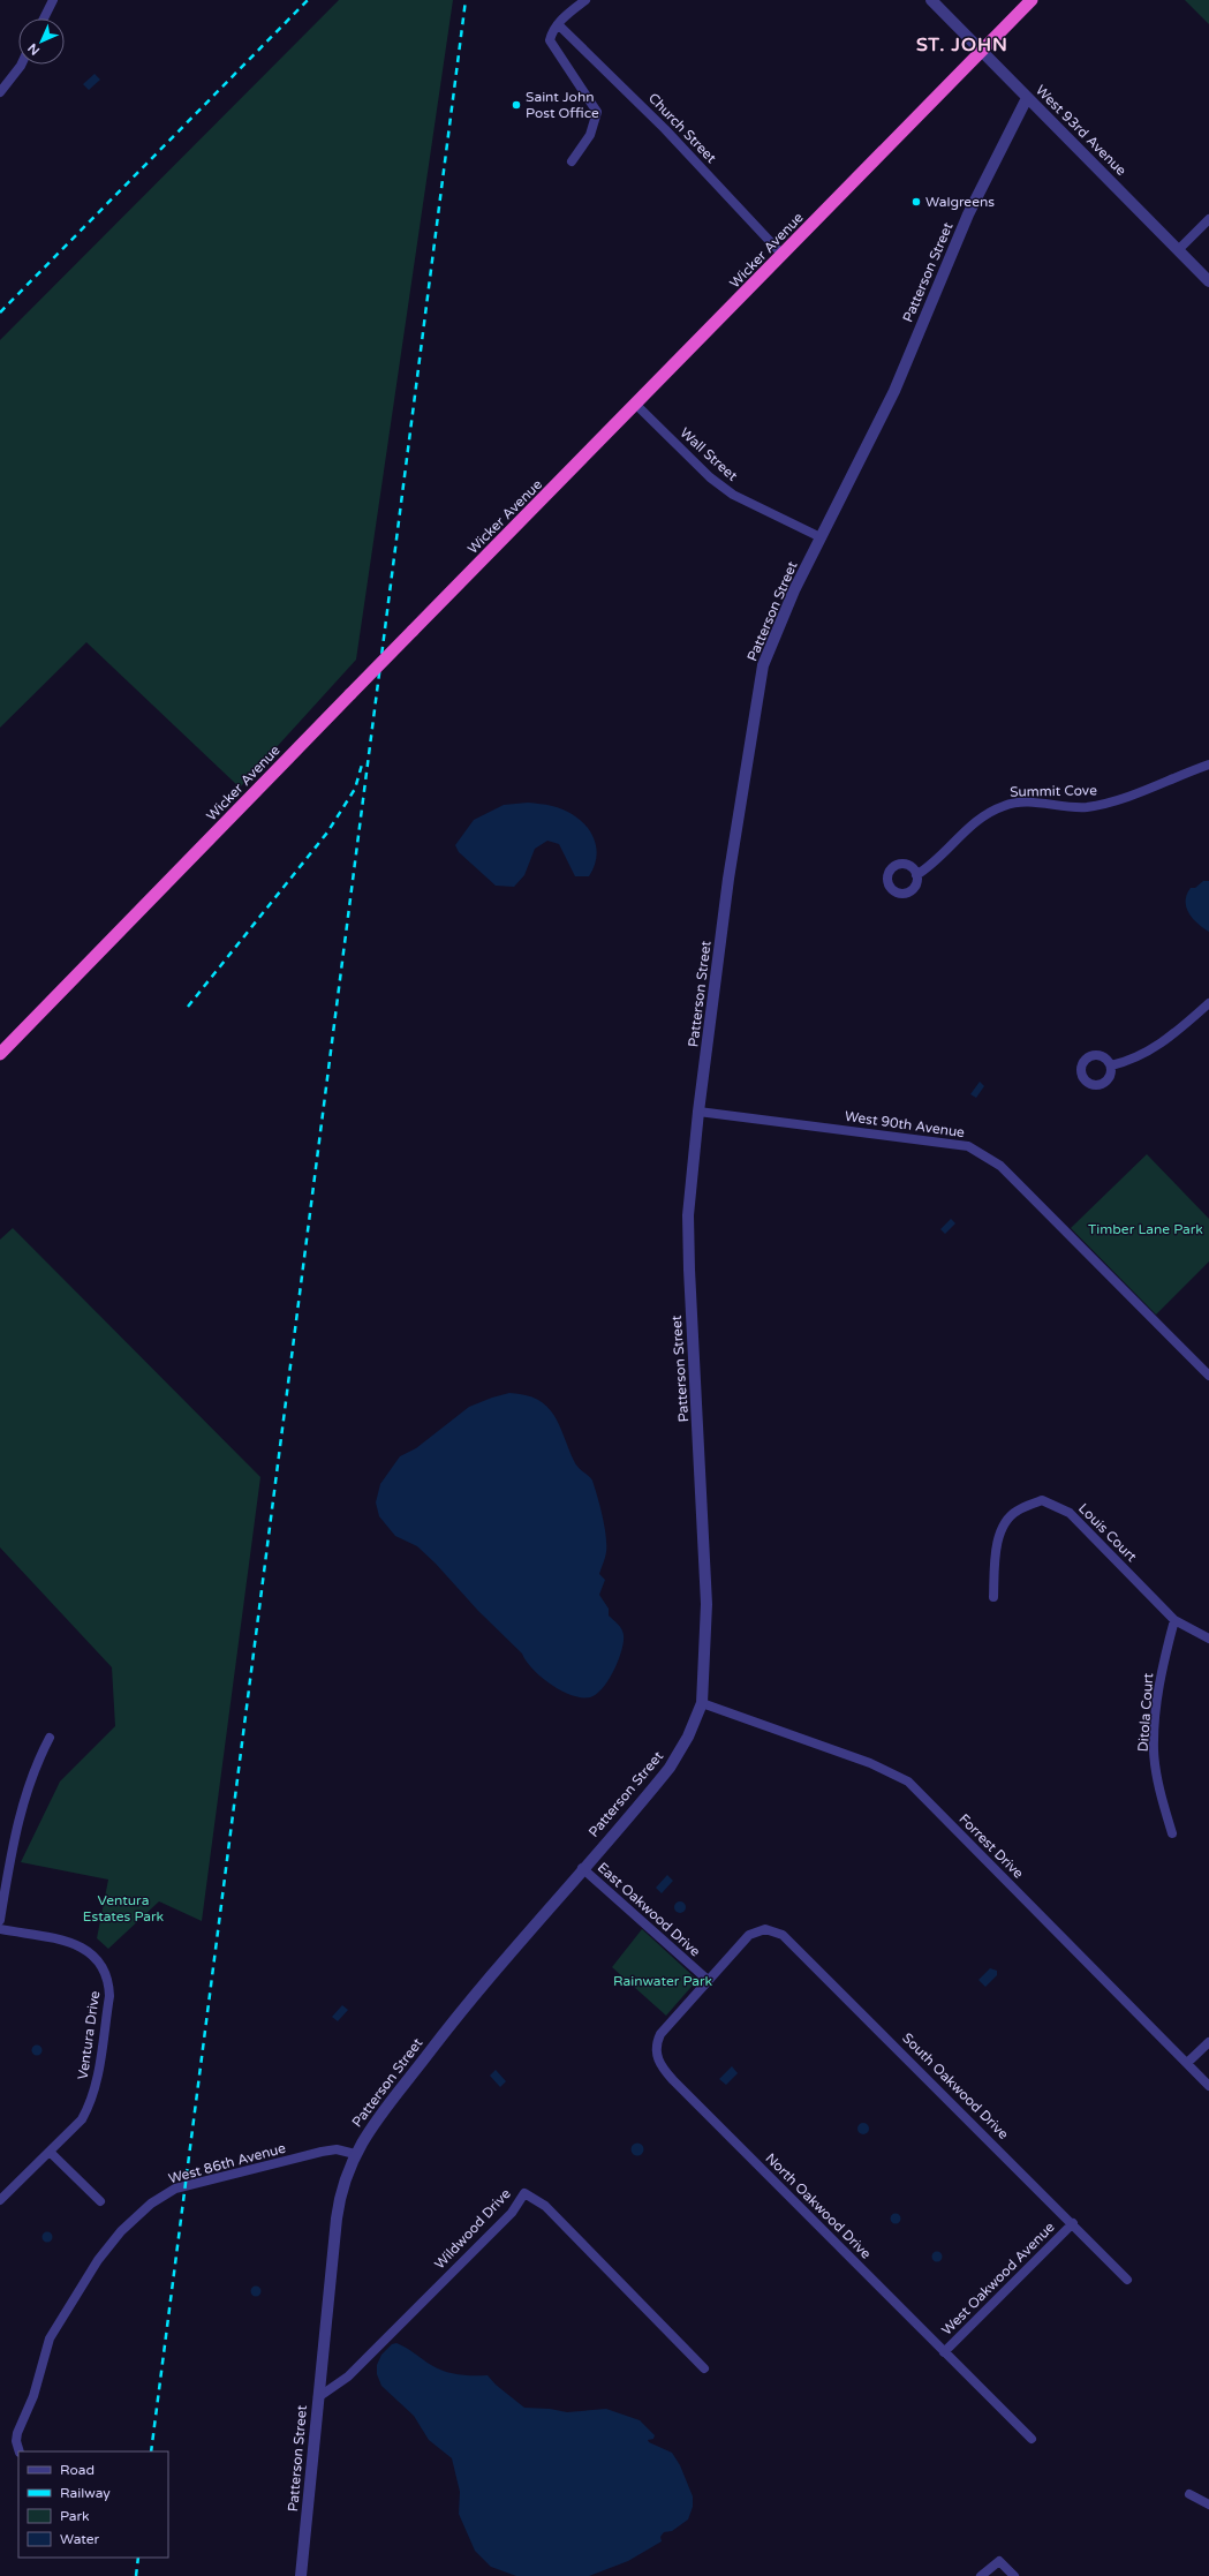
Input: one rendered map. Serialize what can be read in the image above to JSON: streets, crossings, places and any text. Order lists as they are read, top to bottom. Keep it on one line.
{"streets":{"highway":["Wicker Avenue"],"street":["Church Street","West 93rd Avenue","Patterson Street","Wall Street","Summit Cove","West 90th Avenue","Louis Court","Ditola Court","Forrest Drive","East Oakwood Drive","Ventura Drive","South Oakwood Drive","West 86th Avenue","North Oakwood Drive","Wildwood Drive","West Oakwood Avenue"]},"crossings":[["Church Street","Wicker Avenue"],["West 93rd Avenue","Wicker Avenue"],["West 93rd Avenue","Patterson Street"],["Wicker Avenue","Wall Street"],["Patterson Street","Wall Street"],["Patterson Street","West 90th Avenue"],["Patterson Street","Forrest Drive"],["Patterson Street","East Oakwood Drive"],["Patterson Street","West 86th Avenue"],["Patterson Street","Wildwood Drive"],["Louis Court","Ditola Court"],["East Oakwood Drive","South Oakwood Drive"],["East Oakwood Drive","North Oakwood Drive"],["South Oakwood Drive","North Oakwood Drive"],["South Oakwood Drive","West Oakwood Avenue"],["North Oakwood Drive","West Oakwood Avenue"]],"districts":["ST. JOHN"],"parks":["Timber Lane Park","Ventura Estates Park","Rainwater Park"],"places":["Saint John Post Office","Walgreens"],"legend":["Road","Railway","Park","Water"],"north":"bottom left"}
